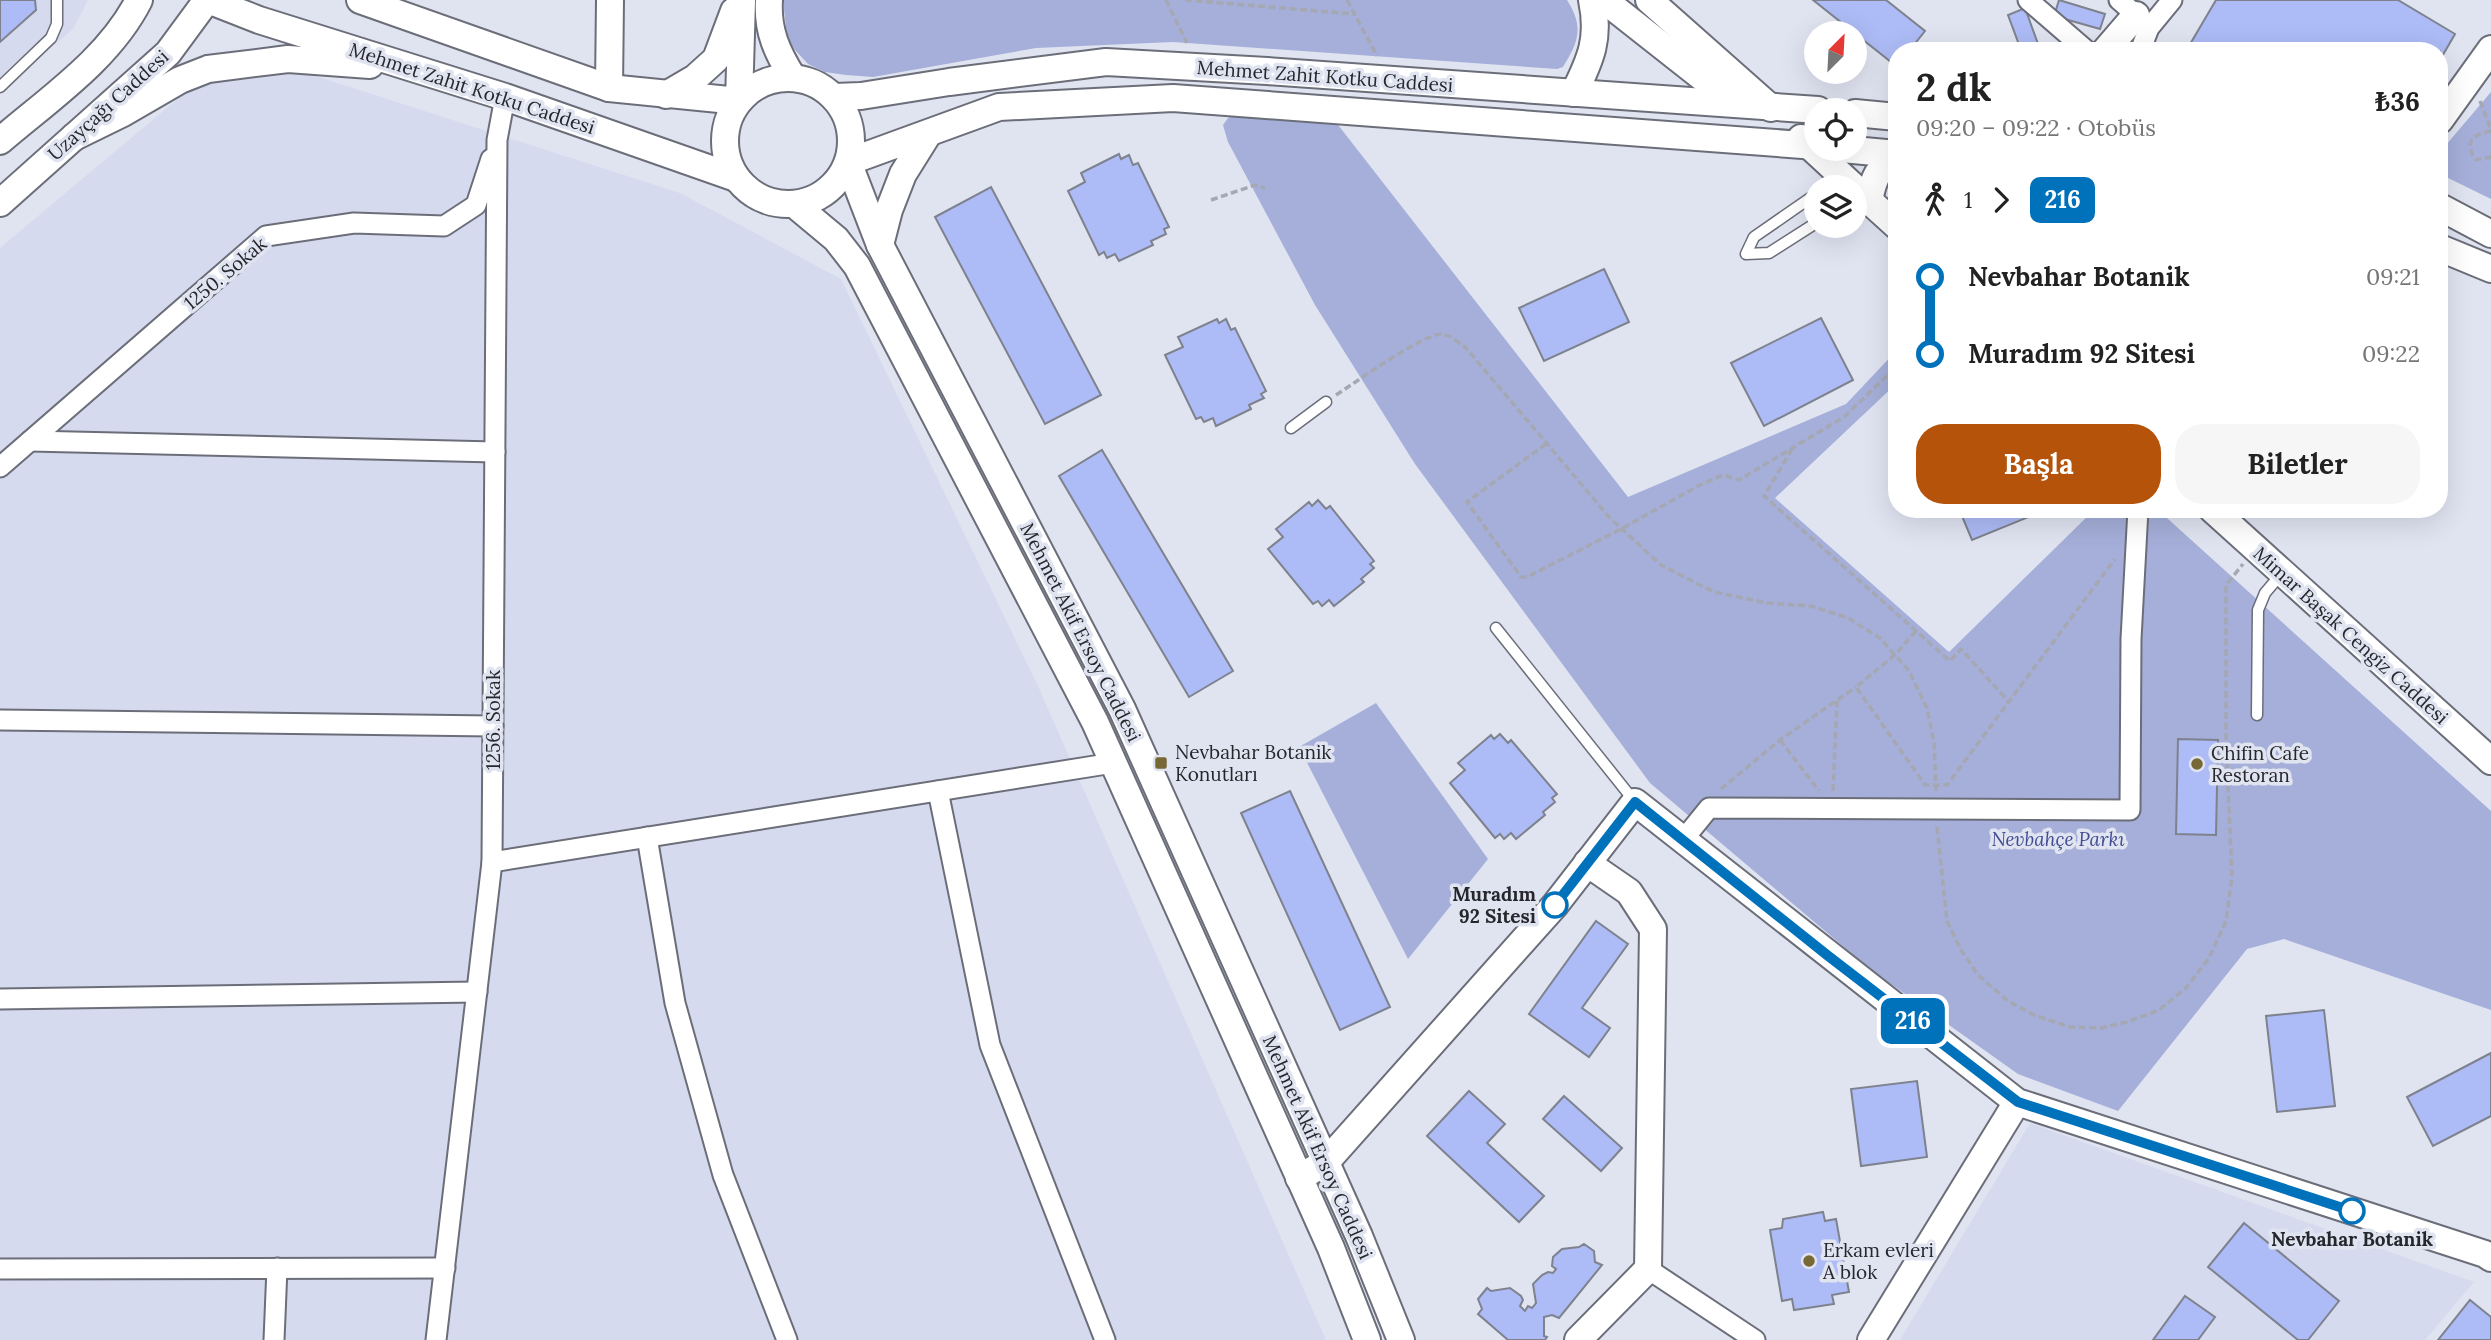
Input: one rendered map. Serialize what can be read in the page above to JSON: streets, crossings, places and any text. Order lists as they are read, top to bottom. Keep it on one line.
{"streets":{"main road":["Mehmet Zahit Kotku Caddesi","Uzayçağı Caddesi","Mehmet Akif Ersoy Caddesi","Mimar Başak Cengiz Caddesi"],"street":["1250. Sokak","1256. Sokak"]},"crossings":[["Mehmet Zahit Kotku Caddesi","Uzayçağı Caddesi"],["Mehmet Zahit Kotku Caddesi","Mehmet Akif Ersoy Caddesi"],["Mehmet Zahit Kotku Caddesi","1256. Sokak"],["1250. Sokak","1256. Sokak"]],"parks":["Nevbahçe Parkı"],"places":{"transit":["Nevbahar Botanik Konutları"],"other":["Chifin Cafe Restoran","Muradım 92 Sitesi","Nevbahar Botanik","Erkam evleri A blok"]},"lines":["bus line 216"],"north":"top right","page":{"on_map":"216","heading":["2 dk","09:20 – 09:22 · Otobüs","₺36"],"legs":["1","216"],"list":[{"name":"Nevbahar Botanik","value":"09:21"},{"name":"Muradım 92 Sitesi","value":"09:22"}],"buttons":["Başla","Biletler"]}}
